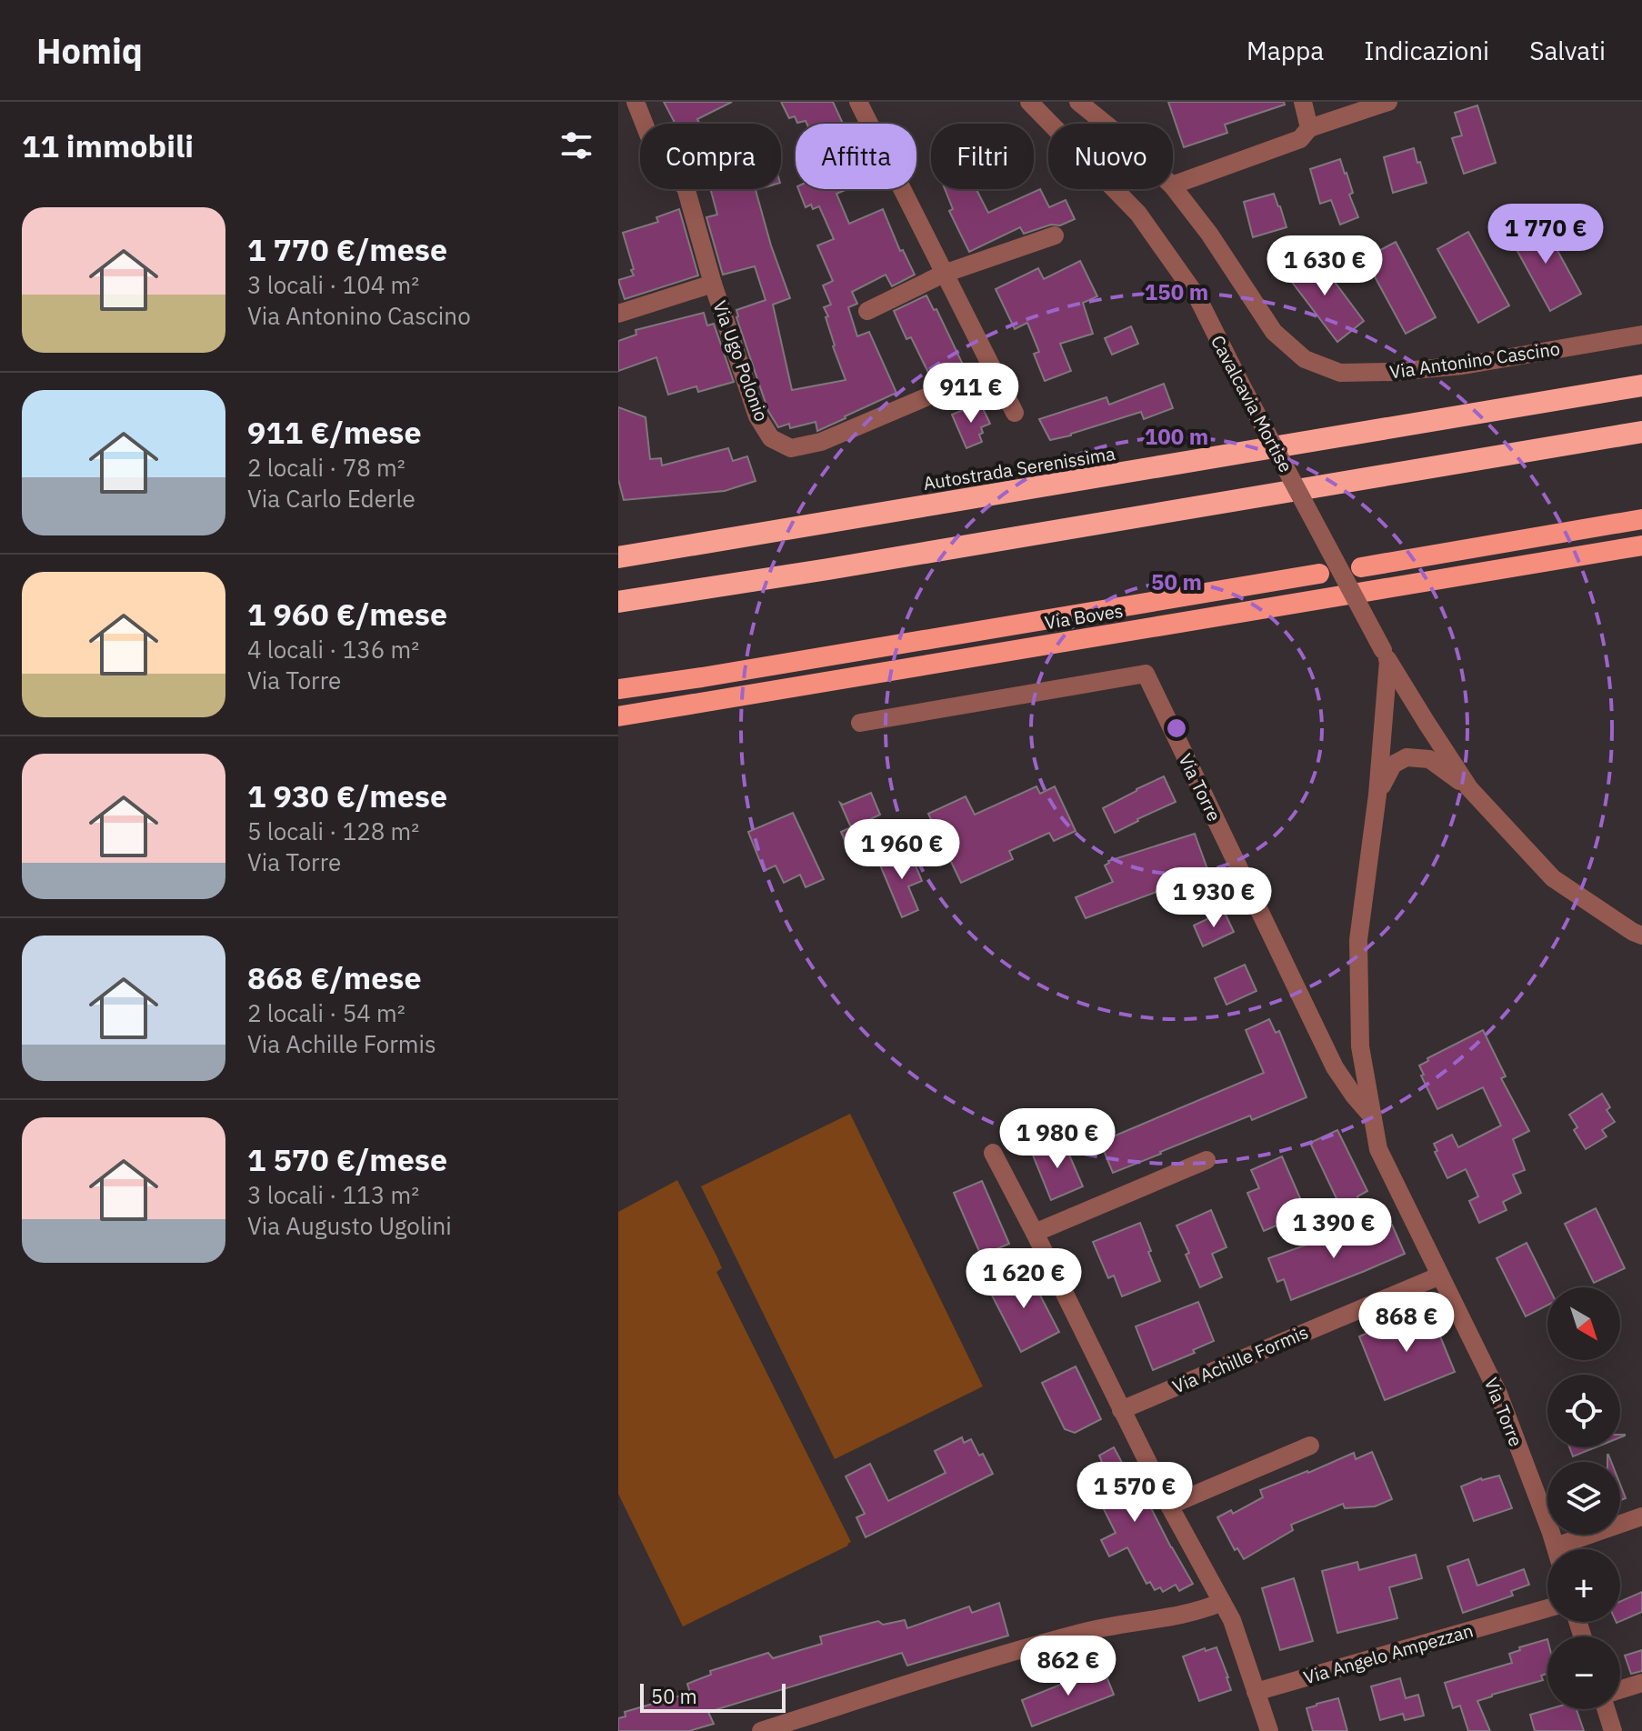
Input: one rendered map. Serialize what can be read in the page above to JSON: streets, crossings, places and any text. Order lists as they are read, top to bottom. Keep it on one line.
{"streets":{"highway":["Autostrada Serenissima","Via Boves"],"street":["Via Antonino Cascino","Via Ugo Polonio","Cavalcavia Mortise","Via Torre","Via Achille Formis","Via Angelo Ampezzan"]},"crossings":[["Cavalcavia Mortise","Via Torre"],["Via Torre","Via Achille Formis"]],"scale_bar":"50 m","north":"bottom right","page":{"header":"Homiq","nav":["Mappa","Indicazioni","Salvati"],"heading":"11 immobili","chip":["Compra","Affitta","Filtri","Nuovo"],"list":[{"name":"1 770 €/mese","note":"3 locali · 104 m² · Via Antonino Cascino"},{"name":"911 €/mese","note":"2 locali · 78 m² · Via Carlo Ederle"},{"name":"1 960 €/mese","note":"4 locali · 136 m² · Via Torre"},{"name":"1 930 €/mese","note":"5 locali · 128 m² · Via Torre"},{"name":"868 €/mese","note":"2 locali · 54 m² · Via Achille Formis"},{"name":"1 570 €/mese","note":"3 locali · 113 m² · Via Augusto Ugolini"}],"price":["1 770 €","1 630 €","911 €","1 960 €","1 930 €","1 980 €","1 390 €","1 620 €","868 €","1 570 €","862 €"],"map_buttons":["+","−"],"scale":"50 m"},"rings":["150 m","100 m","50 m"]}
